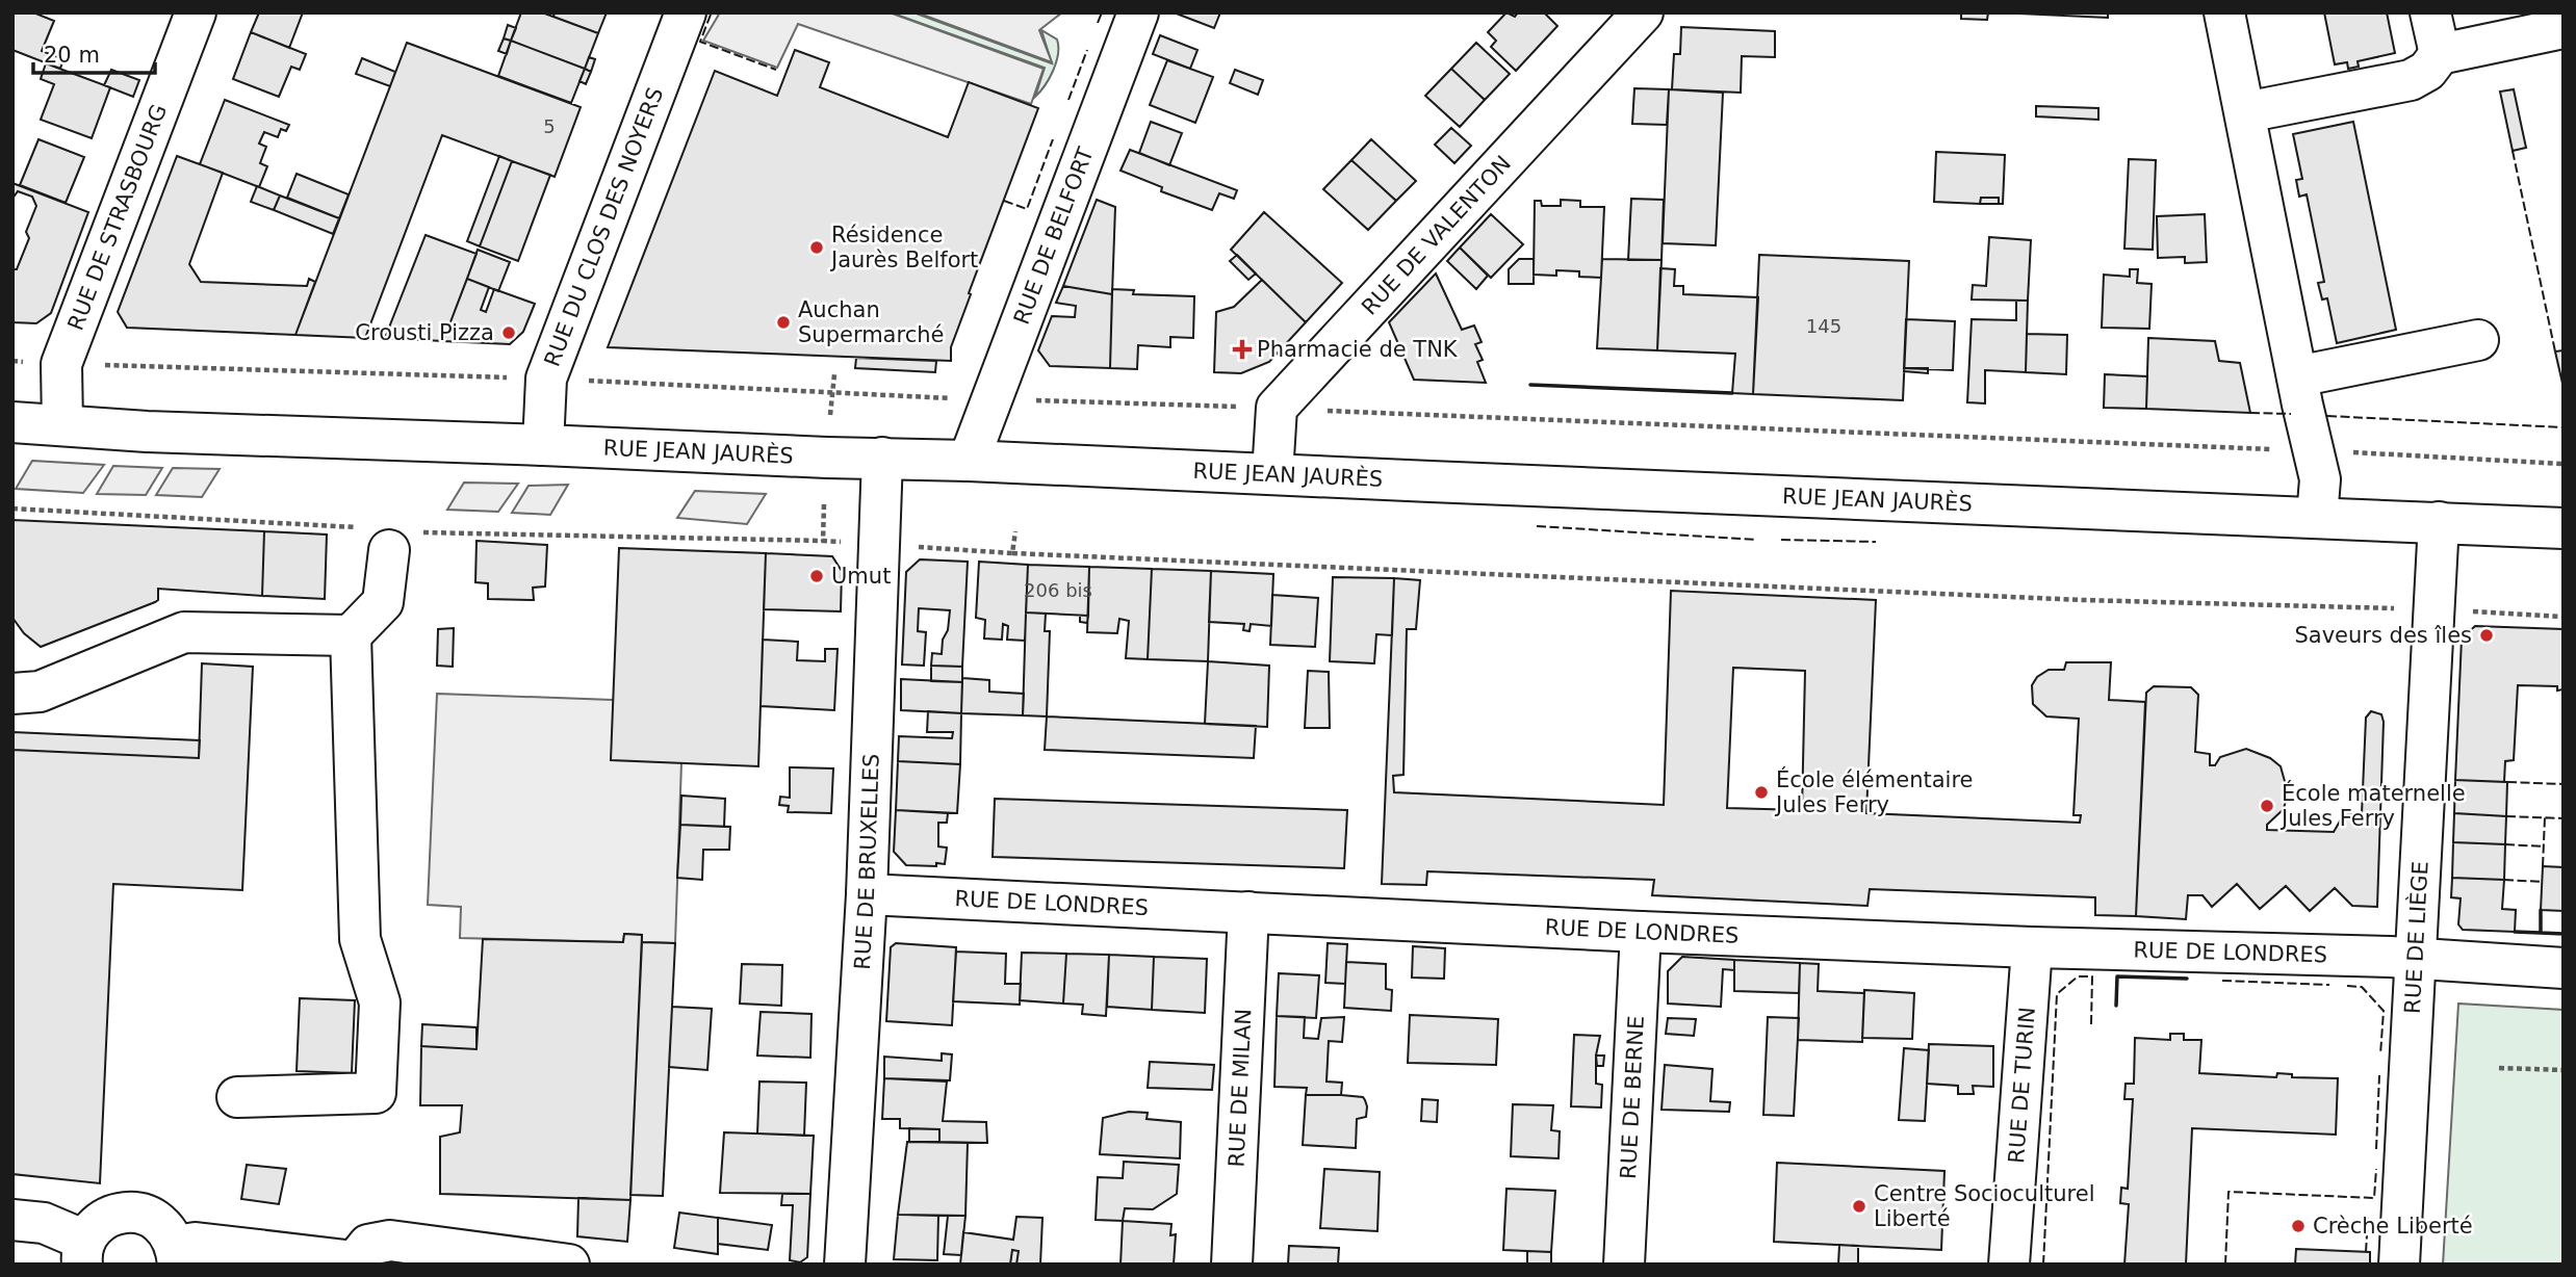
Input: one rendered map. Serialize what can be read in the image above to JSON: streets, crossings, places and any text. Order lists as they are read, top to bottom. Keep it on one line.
{"streets":{"street":["RUE DE STRASBOURG","RUE DU CLOS DES NOYERS","RUE DE VALENTON","RUE DE BELFORT","RUE JEAN JAURÈS","RUE DE BRUXELLES","RUE DE LONDRES","RUE DE LIÈGE","RUE DE TURIN","RUE DE MILAN","RUE DE BERNE"]},"crossings":[["RUE DE STRASBOURG","RUE JEAN JAURÈS"],["RUE DU CLOS DES NOYERS","RUE JEAN JAURÈS"],["RUE DE VALENTON","RUE JEAN JAURÈS"],["RUE DE BELFORT","RUE JEAN JAURÈS"],["RUE JEAN JAURÈS","RUE DE BRUXELLES"],["RUE JEAN JAURÈS","RUE DE LIÈGE"],["RUE DE BRUXELLES","RUE DE LONDRES"],["RUE DE LONDRES","RUE DE LIÈGE"],["RUE DE LONDRES","RUE DE TURIN"],["RUE DE LONDRES","RUE DE MILAN"],["RUE DE LONDRES","RUE DE BERNE"]],"places":{"other":["Résidence Jaurès Belfort","Auchan Supermarché","Crousti Pizza","Umut","Saveurs des îles","École élémentaire Jules Ferry","École maternelle Jules Ferry","Centre Socioculturel Liberté","Crèche Liberté"],"health":["Pharmacie de TNK"]},"house_numbers":["5","145","206 bis"],"scale_bar":"20 m"}
